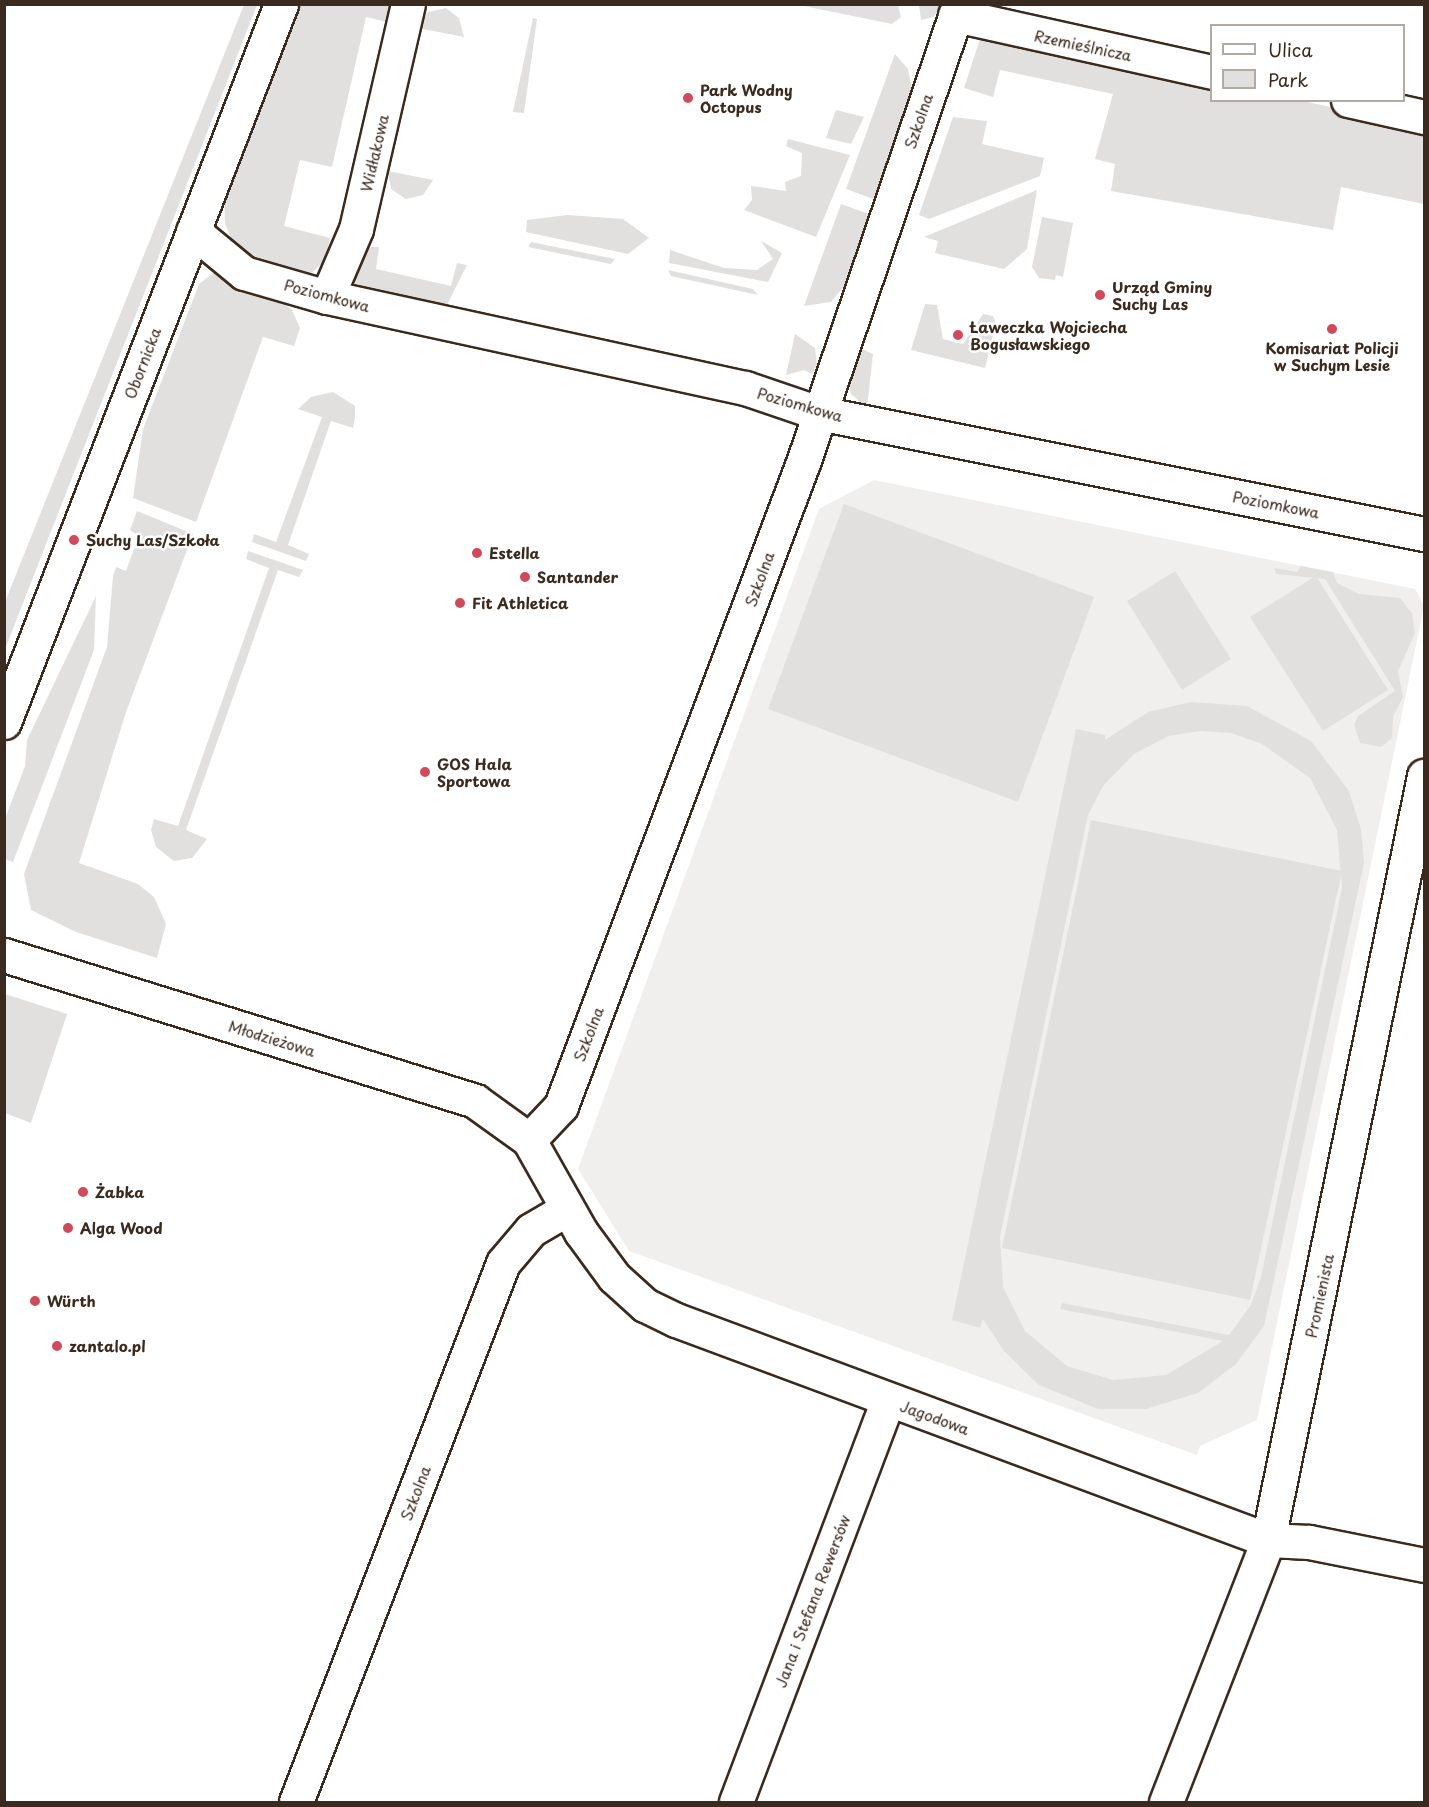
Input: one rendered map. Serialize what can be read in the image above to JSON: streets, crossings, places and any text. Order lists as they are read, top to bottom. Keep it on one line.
{"streets":{"street":["Rzemieślnicza","Szkolna","Widłakowa","Poziomkowa","Obornicka","Młodzieżowa","Promienista","Jagodowa","Jana i Stefana Rewersów"]},"crossings":[["Rzemieślnicza","Szkolna"],["Szkolna","Poziomkowa"],["Szkolna","Młodzieżowa"],["Szkolna","Jagodowa"],["Widłakowa","Poziomkowa"],["Poziomkowa","Obornicka"],["Młodzieżowa","Jagodowa"],["Promienista","Jagodowa"],["Jagodowa","Jana i Stefana Rewersów"]],"places":["Park Wodny Octopus","Urząd Gminy Suchy Las","Komisariat Policji w Suchym Lesie","Ławeczka Wojciecha Bogusławskiego","Suchy Las/Szkoła","Estella","Santander","Fit Athletica","GOS Hala Sportowa","Żabka","Alga Wood","Würth","zantalo.pl"],"legend":["Ulica","Park"]}
